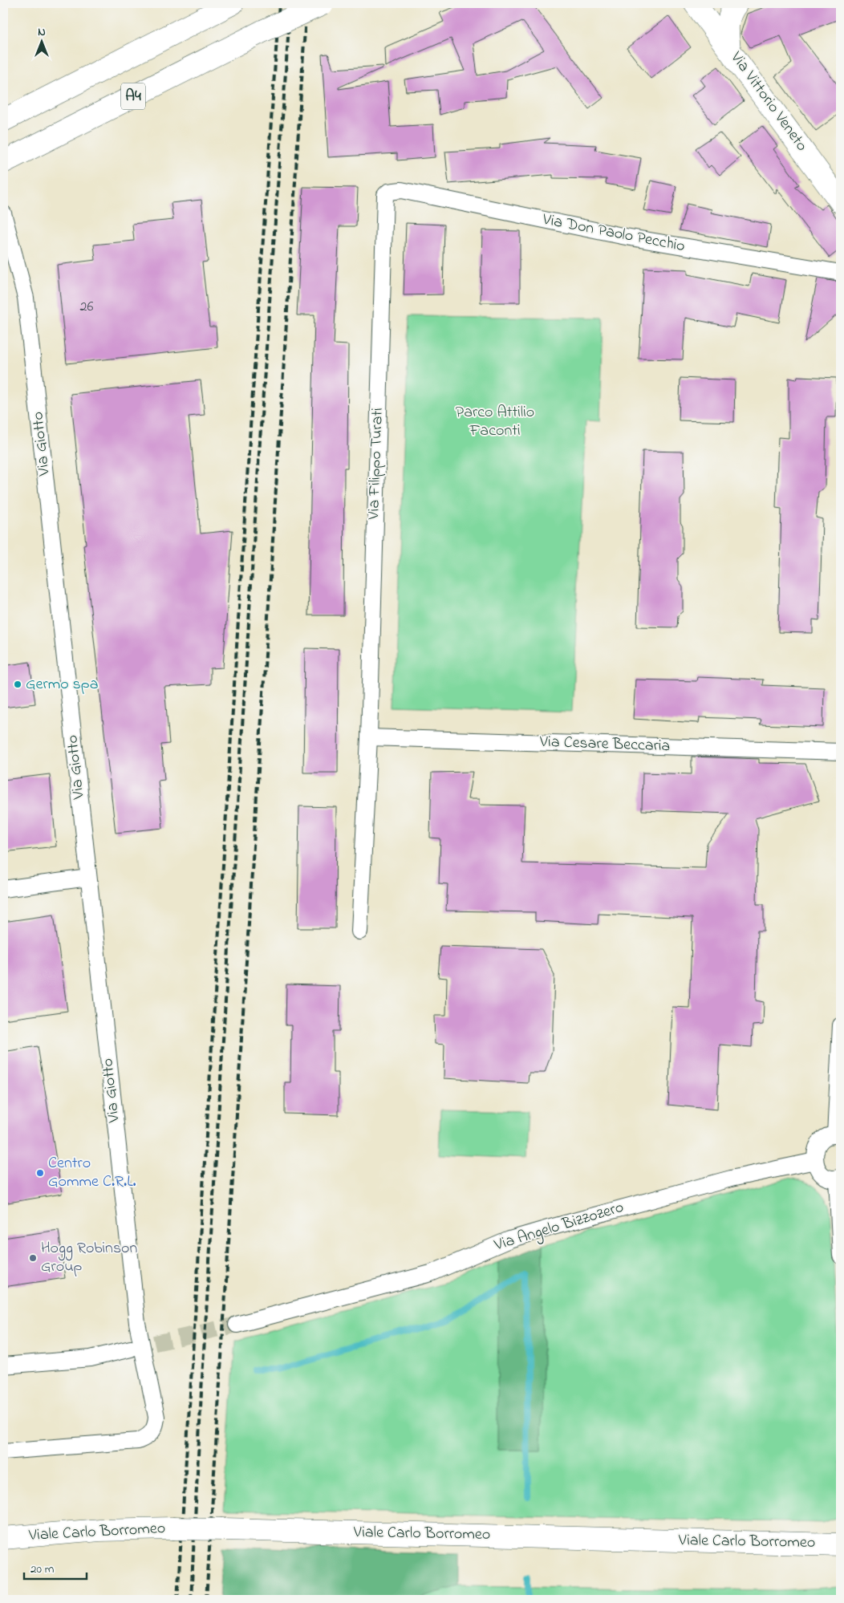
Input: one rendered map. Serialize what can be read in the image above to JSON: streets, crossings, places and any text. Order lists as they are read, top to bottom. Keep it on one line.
{"streets":{"main road":["A4","Via Vittorio Veneto","Viale Carlo Borromeo"],"street":["Via Don Paolo Pecchio","Via Giotto","Via Filippo Turati","Via Cesare Beccaria","Via Angelo Bizzozero"]},"crossings":[["Via Don Paolo Pecchio","Via Filippo Turati"],["Via Filippo Turati","Via Cesare Beccaria"]],"parks":["Parco Attilio Faconti"],"places":["Germo spa","Centro Gomme C.R.L.","Hogg Robinson Group"],"house_numbers":["26"],"scale_bar":"20 m","north":"top"}
